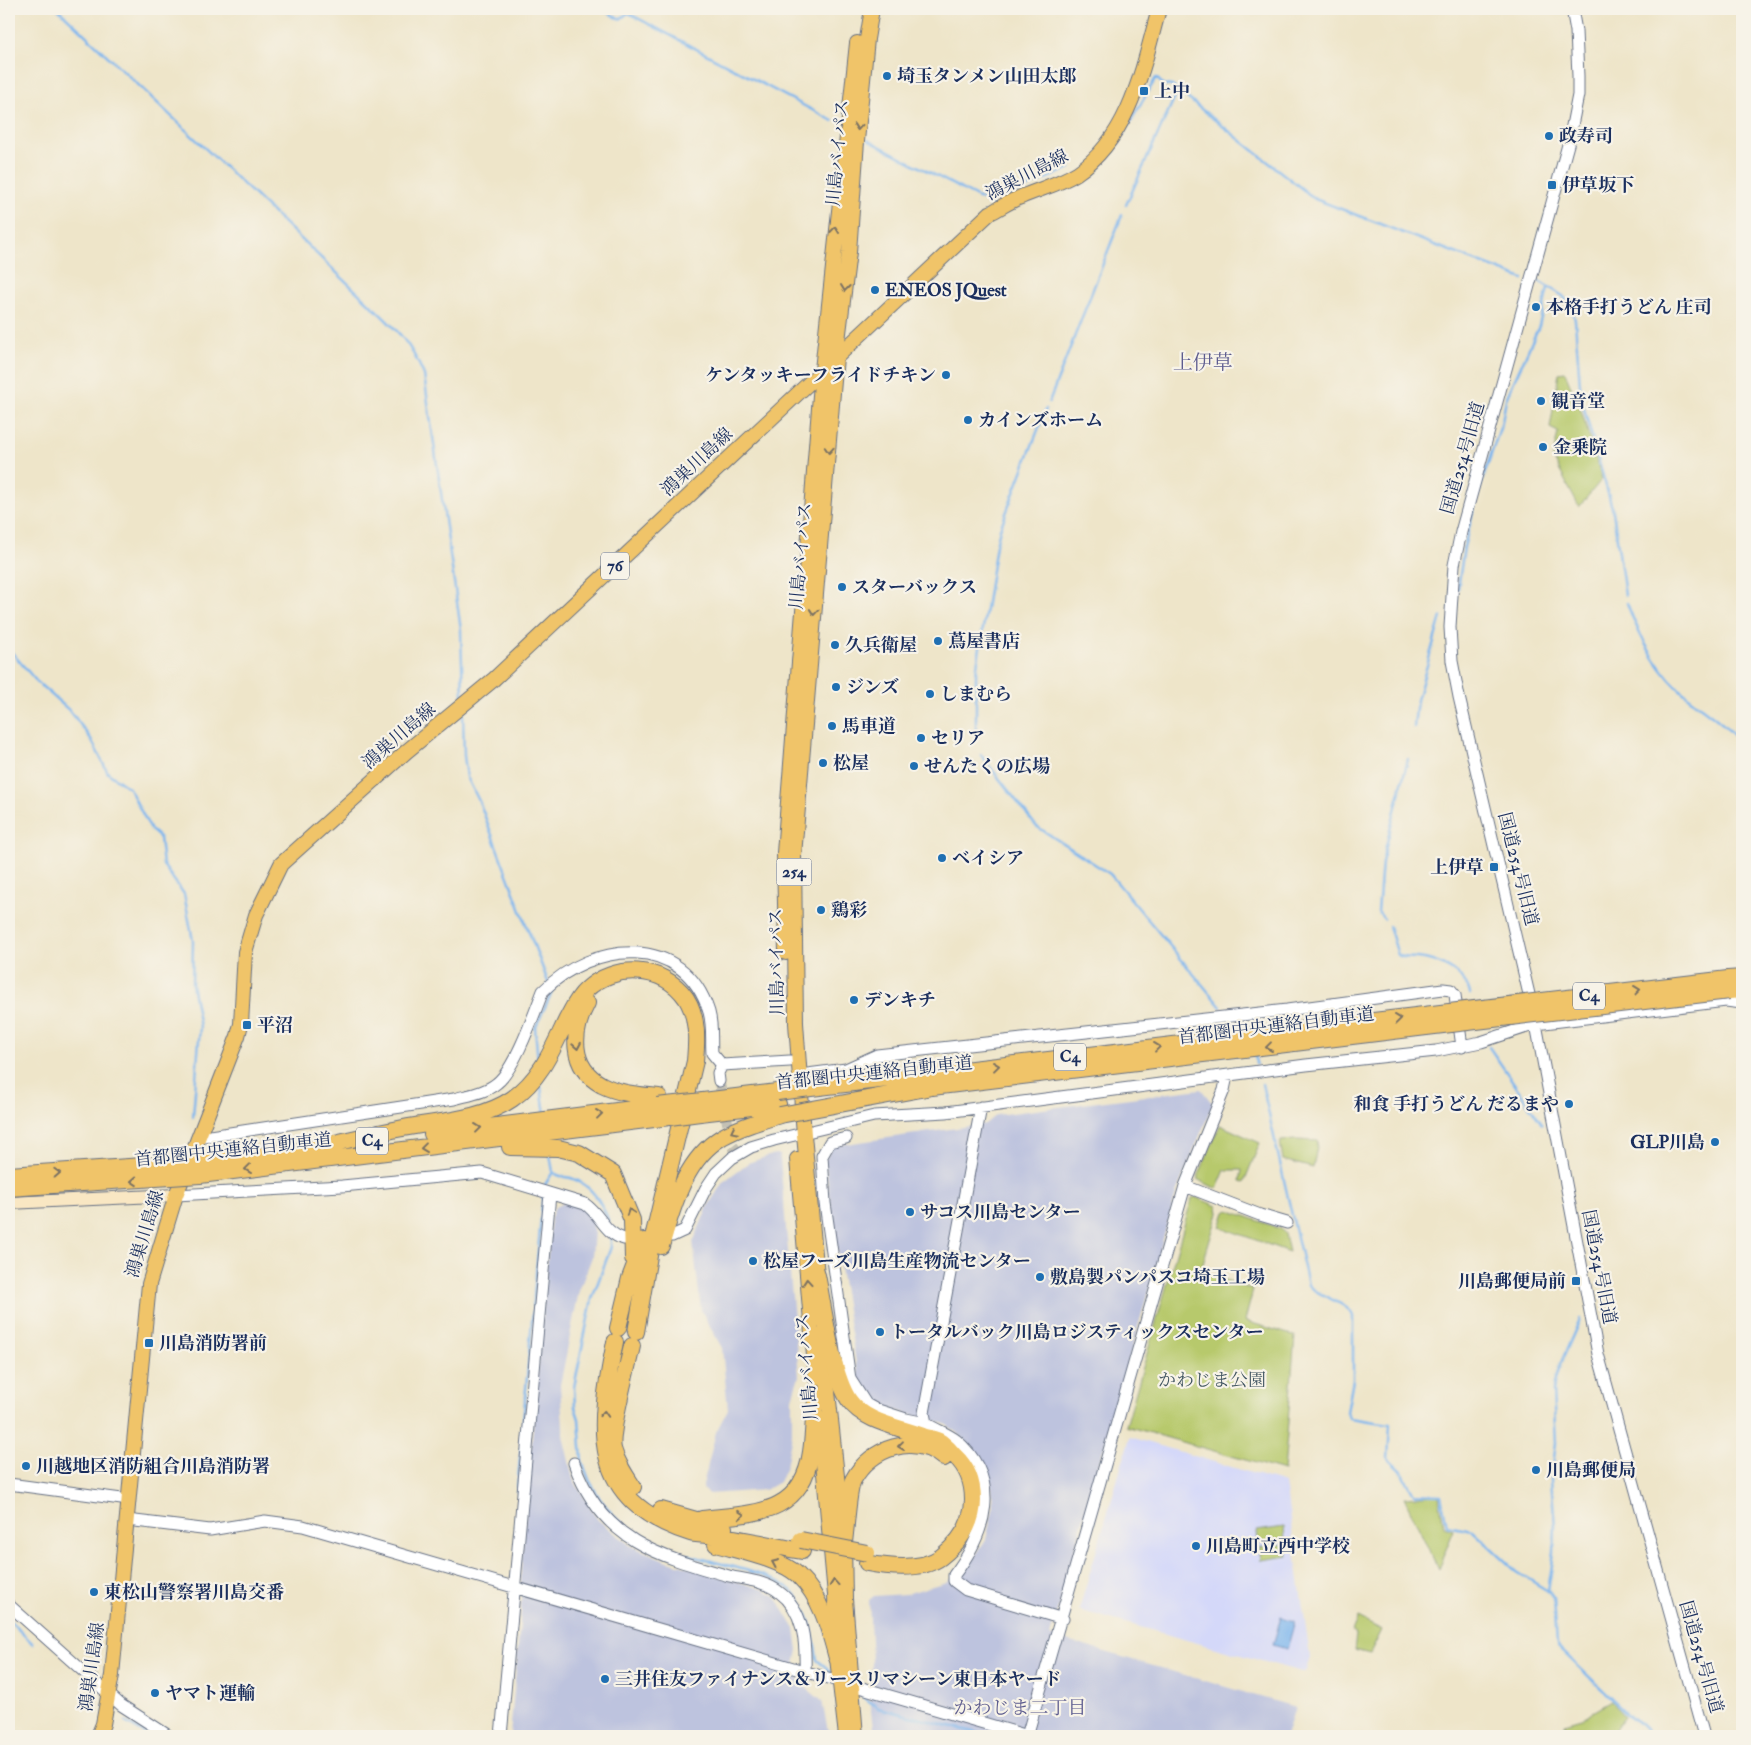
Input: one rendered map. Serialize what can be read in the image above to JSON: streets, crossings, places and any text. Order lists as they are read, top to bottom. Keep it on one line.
{"streets":{"highway":["C4","首都圏中央連絡自動車道"],"main road":["川島バイパス","鴻巣川島線","76","254"],"street":["国道254号旧道"]},"crossings":[["川島バイパス","鴻巣川島線"]],"districts":["上伊草","かわじま二丁目"],"parks":["かわじま公園"],"places":{"other":["埼玉タンメン山田太郎","政寿司","ENEOS JQuest","本格手打うどん 庄司","ケンタッキーフライドチキン","観音堂","カインズホーム","金乗院","スターバックス","蔦屋書店","久兵衛屋","ジンズ","しまむら","馬車道","セリア","松屋","せんたくの広場","ベイシア","鶏彩","デンキチ","和食 手打うどん だるまや","GLP川島","サコス川島センター","松屋フーズ川島生産物流センター","敷島製パンパスコ埼玉工場","トータルバック川島ロジスティックスセンター","川越地区消防組合川島消防署","川島郵便局","川島町立西中学校","東松山警察署川島交番","三井住友ファイナンス＆リースリマシーン東日本ヤード","ヤマト運輸"],"transit":["上中","伊草坂下","上伊草","平沼","川島郵便局前","川島消防署前"]}}
